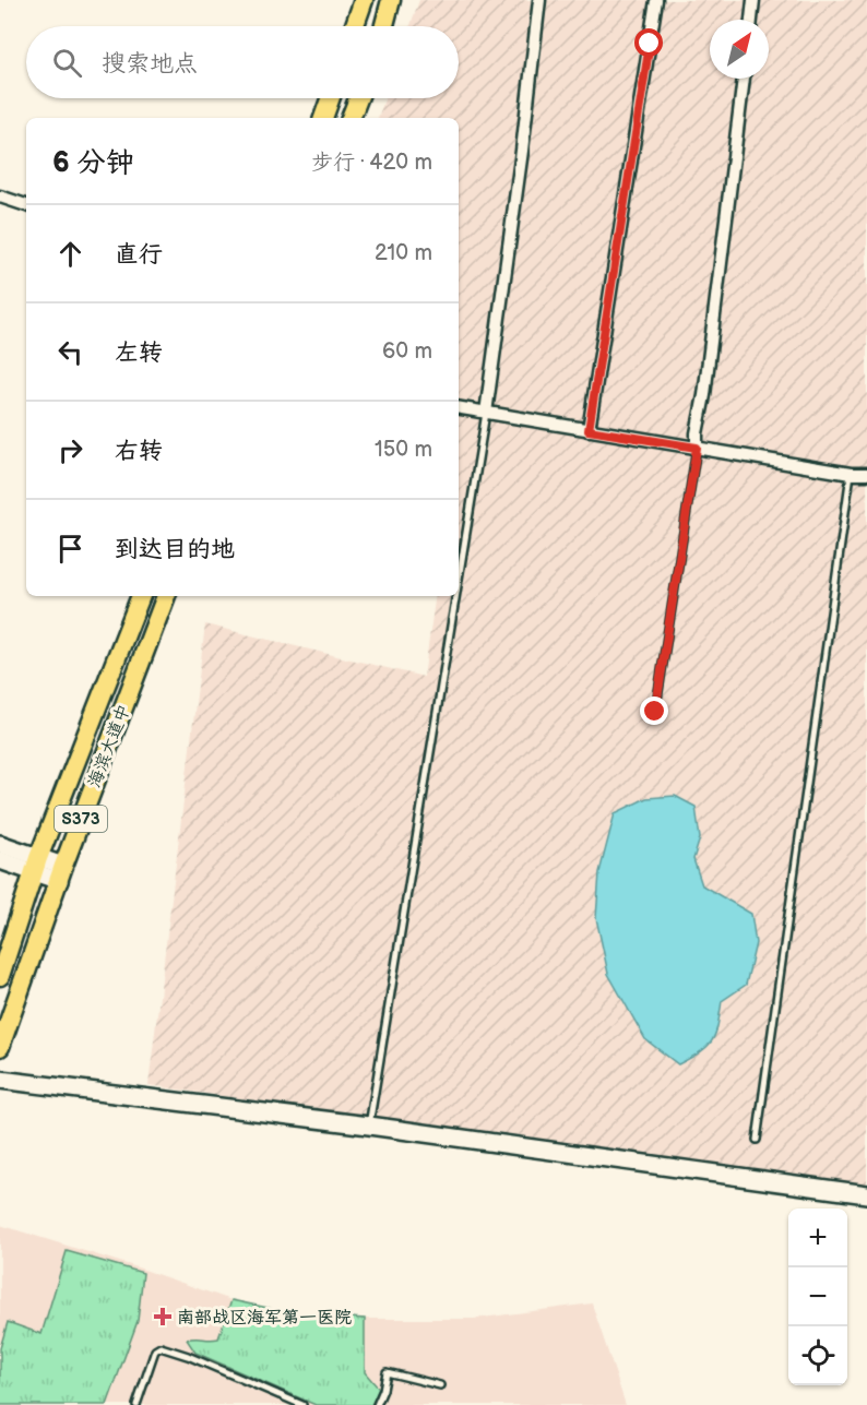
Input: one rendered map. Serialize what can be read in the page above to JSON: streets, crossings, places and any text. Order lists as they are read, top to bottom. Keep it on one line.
{"streets":{"main road":["海滨大道中","S373"]},"places":{"health":["南部战区海军第一医院"]},"north":"top right","page":{"search":"搜索地点","heading":["6 分钟","步行 · 420 m"],"list":[["直行","210 m"],["左转","60 m"],["右转","150 m"],"到达目的地"],"map_buttons":["+","−"]}}
